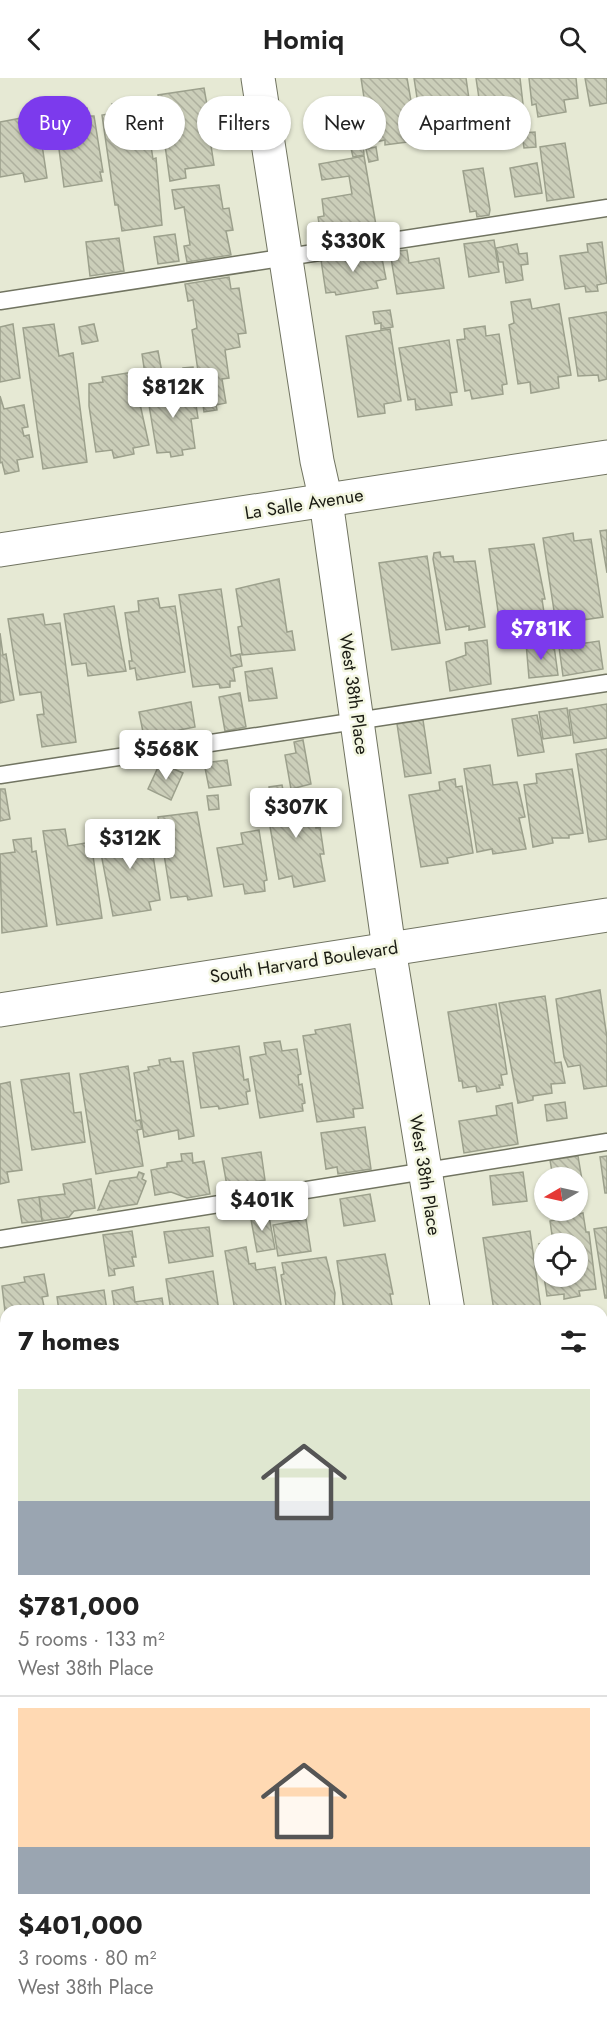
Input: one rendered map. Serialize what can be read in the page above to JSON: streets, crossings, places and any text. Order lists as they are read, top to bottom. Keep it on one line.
{"streets":{"street":["La Salle Avenue","West 38th Place","South Harvard Boulevard"]},"crossings":[["La Salle Avenue","West 38th Place"],["West 38th Place","South Harvard Boulevard"]],"north":"left","page":{"header":"Homiq","chip":["Buy","Rent","Filters","New","Apartment"],"price":["$330K","$812K","$781K","$568K","$307K","$312K","$401K"],"heading":"7 homes","list":[{"name":"$781,000","note":"5 rooms · 133 m² · West 38th Place"},{"name":"$401,000","note":"3 rooms · 80 m² · West 38th Place"}]}}
